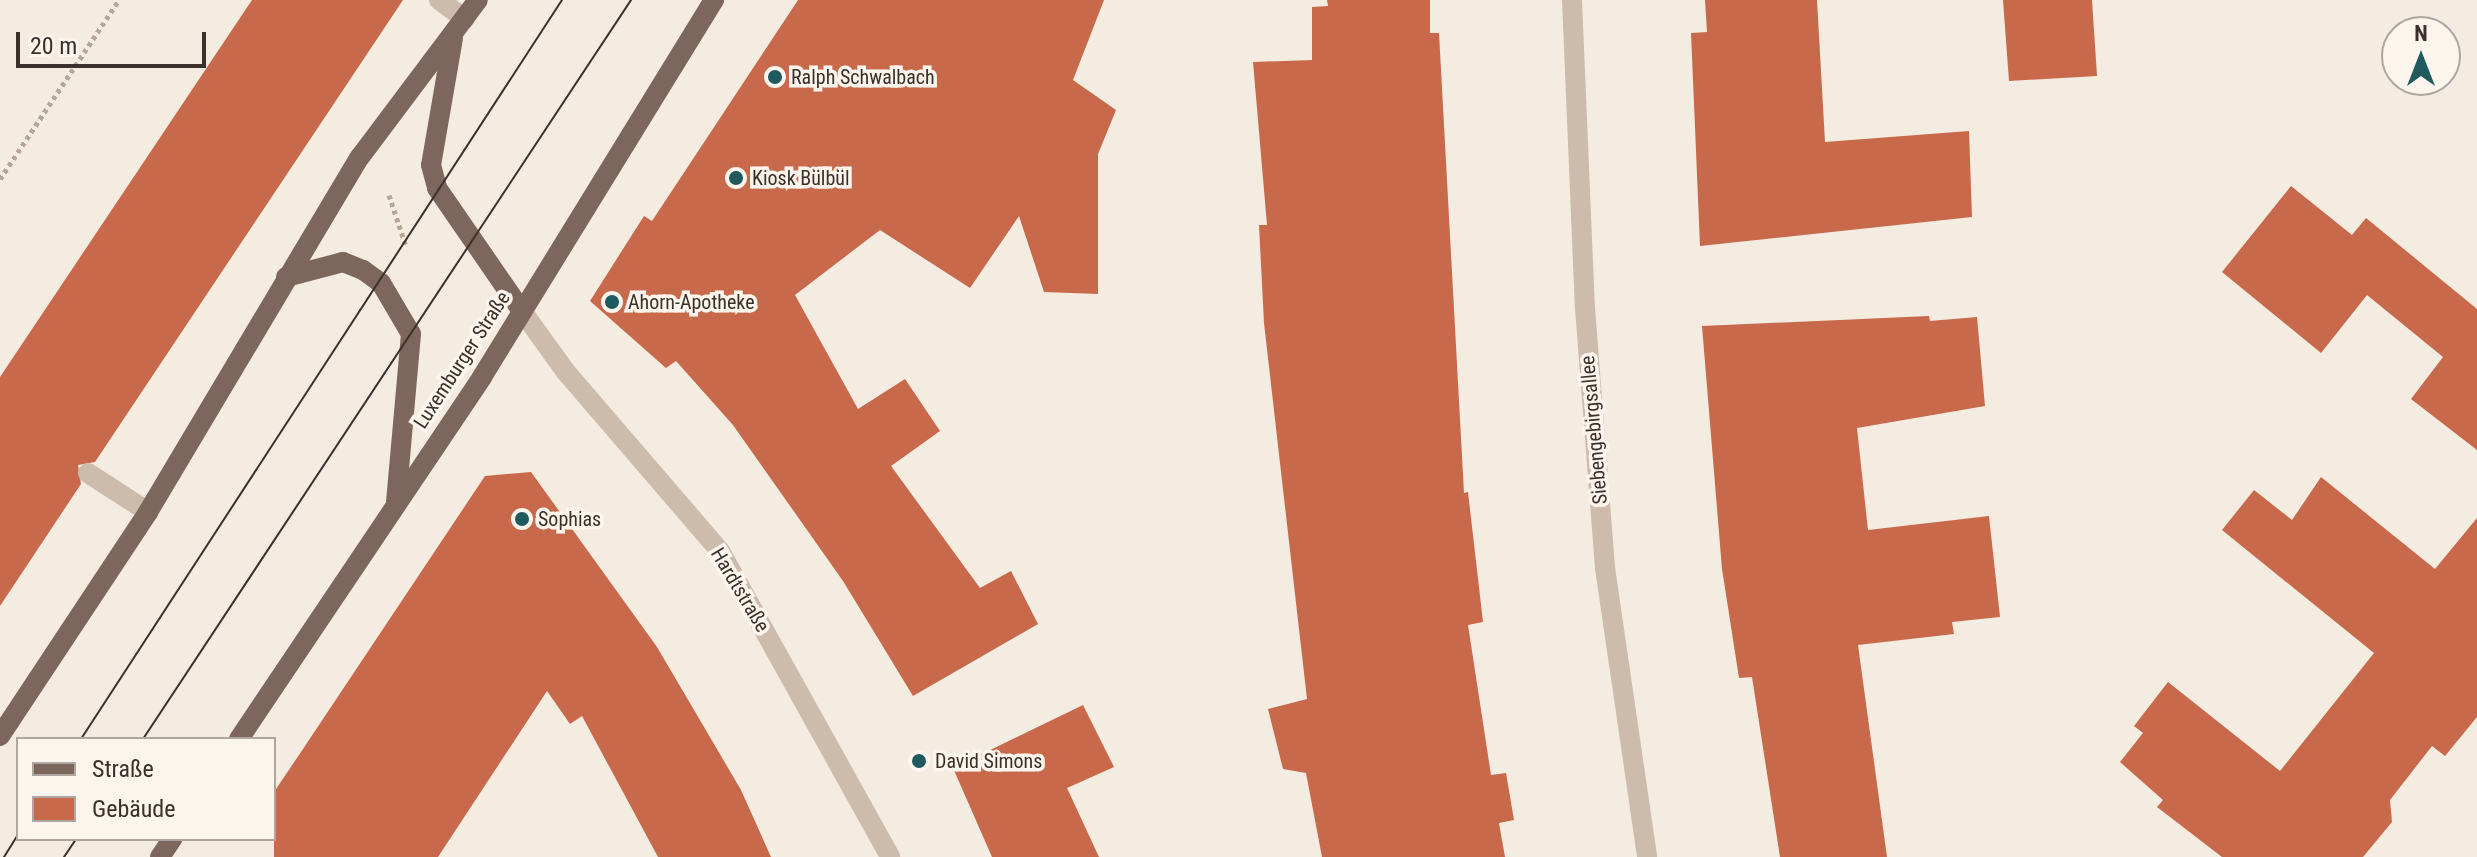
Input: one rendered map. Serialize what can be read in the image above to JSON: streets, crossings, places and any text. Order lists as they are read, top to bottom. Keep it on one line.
{"streets":{"main road":["Luxemburger Straße"],"street":["Siebengebirgsallee","Hardtstraße"]},"crossings":[["Luxemburger Straße","Hardtstraße"]],"places":["Ralph Schwalbach","Kiosk Bülbül","Ahorn-Apotheke","Sophias","David Simons"],"legend":["Straße","Gebäude"],"scale_bar":"20 m","north":"top"}
